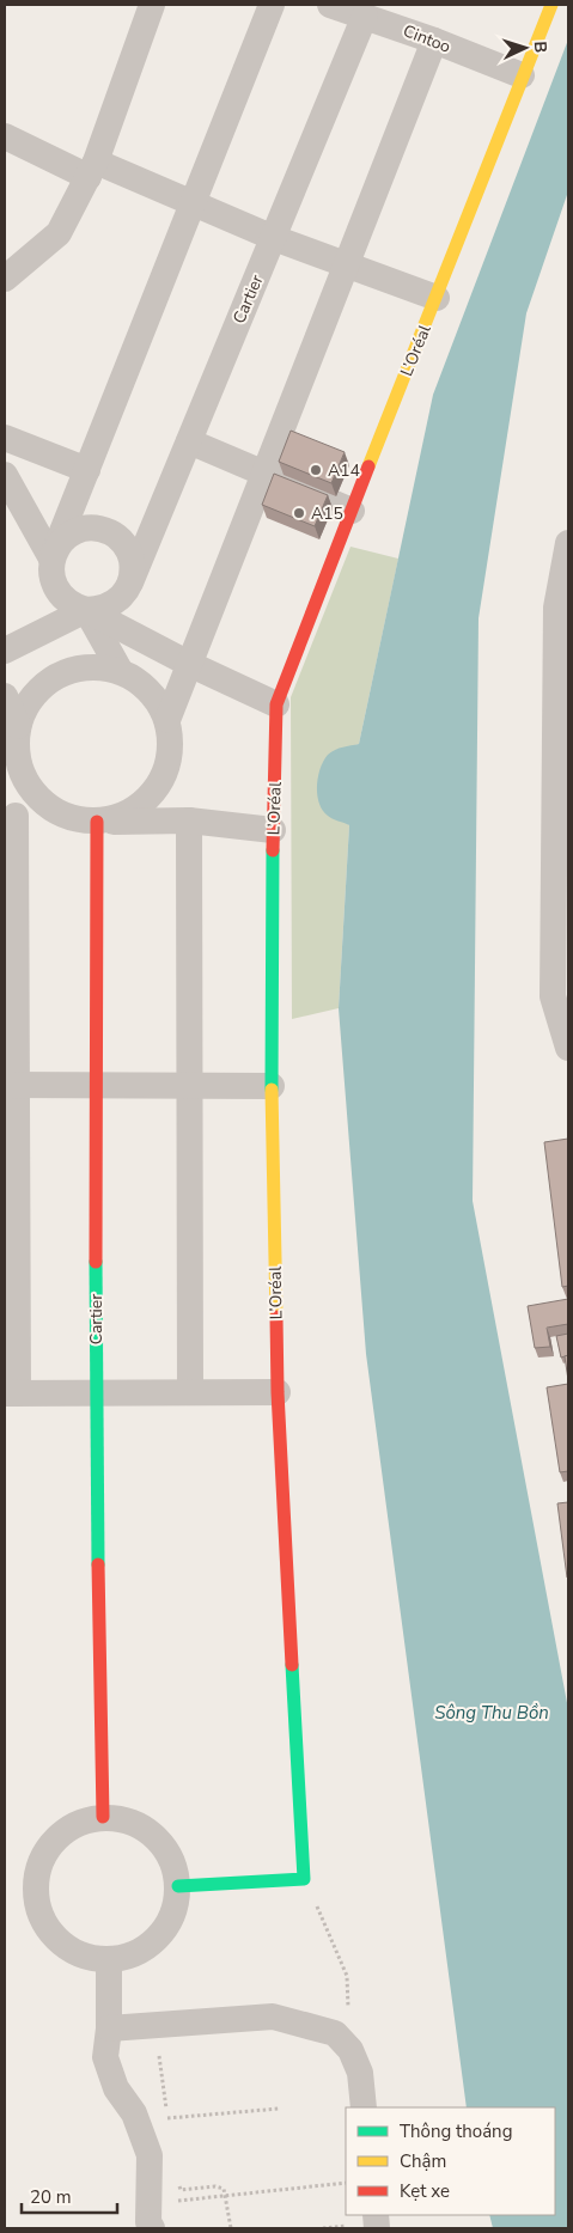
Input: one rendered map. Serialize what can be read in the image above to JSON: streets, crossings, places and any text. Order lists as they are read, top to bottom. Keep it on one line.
{"streets":{"street":["Cintoo","Cartier","L’Oréal"]},"crossings":[["Cintoo","Cartier"],["Cintoo","L’Oréal"]],"water":["Sông Thu Bồn"],"places":["A14","A15"],"legend":["Thông thoáng","Chậm","Kẹt xe"],"scale_bar":"20 m","north":"right"}
